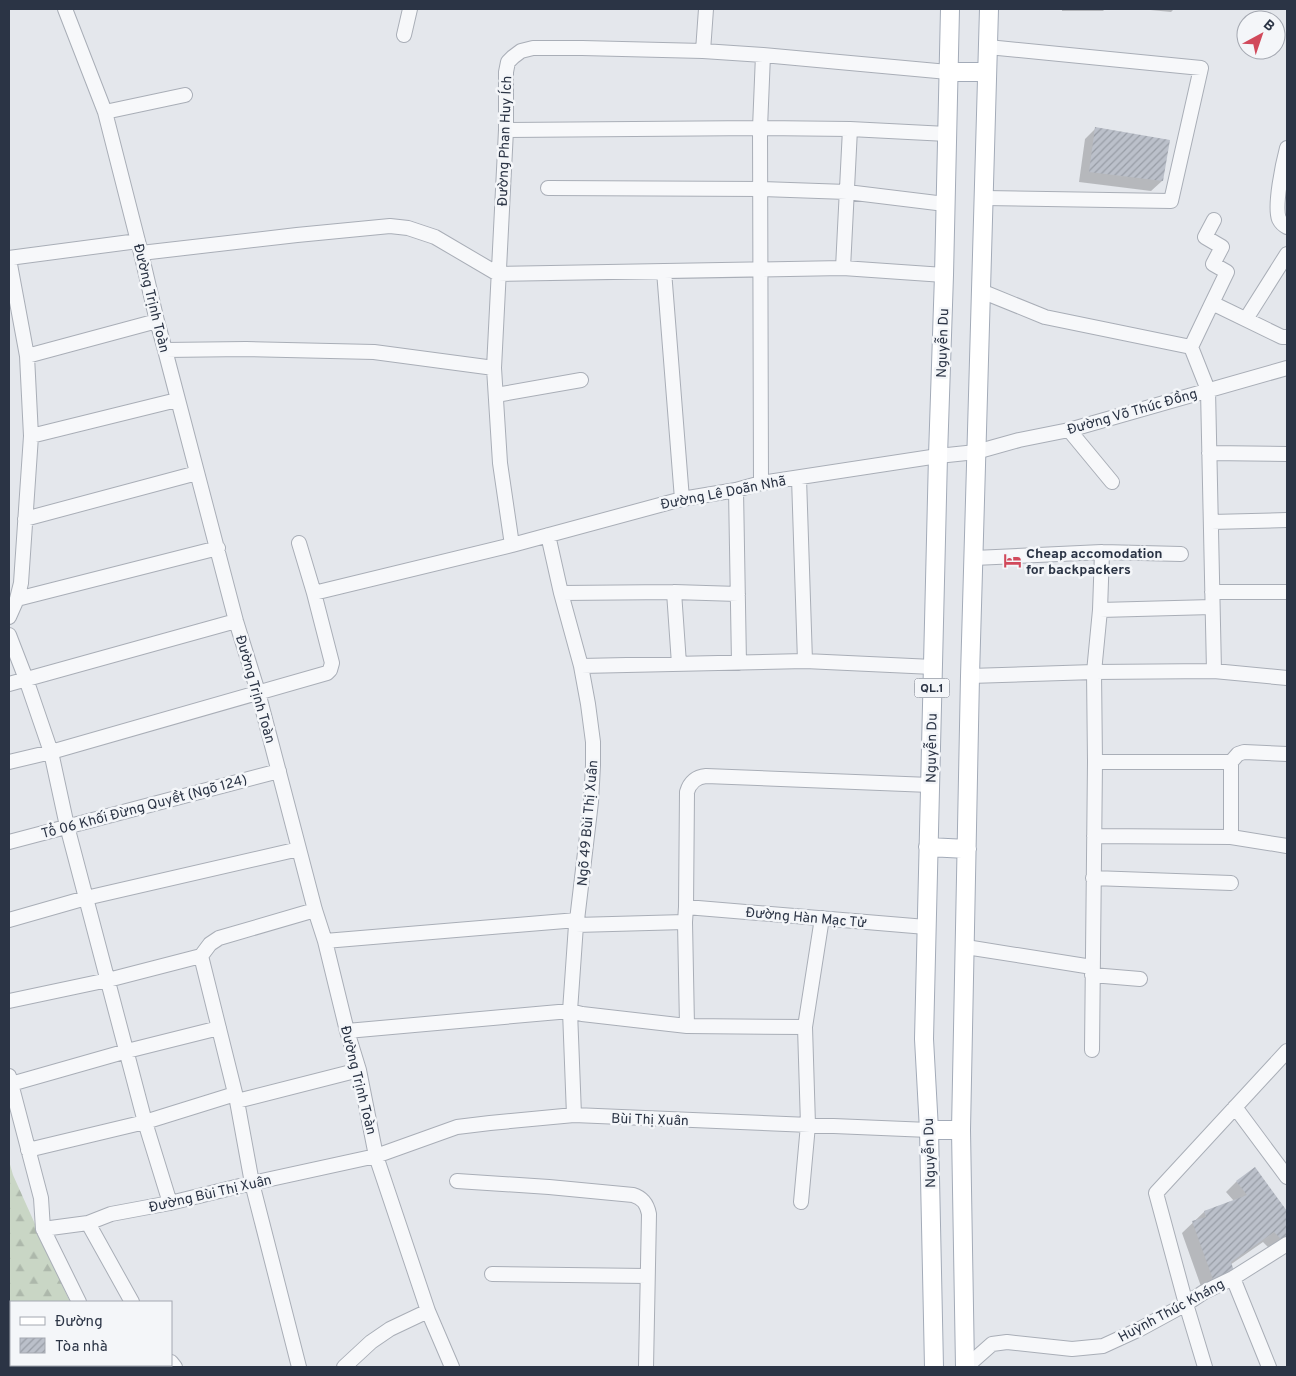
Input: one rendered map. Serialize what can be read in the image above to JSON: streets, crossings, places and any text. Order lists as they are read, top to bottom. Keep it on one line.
{"streets":{"main road":["Nguyễn Du","QL.1"],"street":["Đường Phan Huy Ích","Đường Trịnh Toàn","Đường Võ Thúc Đồng","Đường Lê Doãn Nhã","Tổ 06 Khối Đừng Quyềt (Ngõ 124)","Ngõ 49 Bùi Thị Xuân","Đường Hàn Mạc Tử","Bùi Thị Xuân","Đường Bùi Thị Xuân","Huỳnh Thúc Kháng"]},"crossings":[["Đường Phan Huy Ích","Nguyễn Du"],["Đường Phan Huy Ích","Đường Lê Doãn Nhã"],["Đường Trịnh Toàn","Tổ 06 Khối Đừng Quyềt (Ngõ 124)"],["Đường Trịnh Toàn","Bùi Thị Xuân"],["Đường Trịnh Toàn","Đường Bùi Thị Xuân"],["Nguyễn Du","Đường Võ Thúc Đồng"],["Nguyễn Du","Đường Lê Doãn Nhã"],["Nguyễn Du","Đường Hàn Mạc Tử"],["Nguyễn Du","Bùi Thị Xuân"],["Đường Võ Thúc Đồng","Đường Lê Doãn Nhã"],["Đường Võ Thúc Đồng","QL.1"],["Đường Lê Doãn Nhã","Ngõ 49 Bùi Thị Xuân"],["QL.1","Huỳnh Thúc Kháng"],["Ngõ 49 Bùi Thị Xuân","Bùi Thị Xuân"],["Bùi Thị Xuân","Đường Bùi Thị Xuân"]],"places":{"hotel":["Cheap accomodation for backpackers"]},"legend":["Đường","Tòa nhà"],"north":"top right"}
